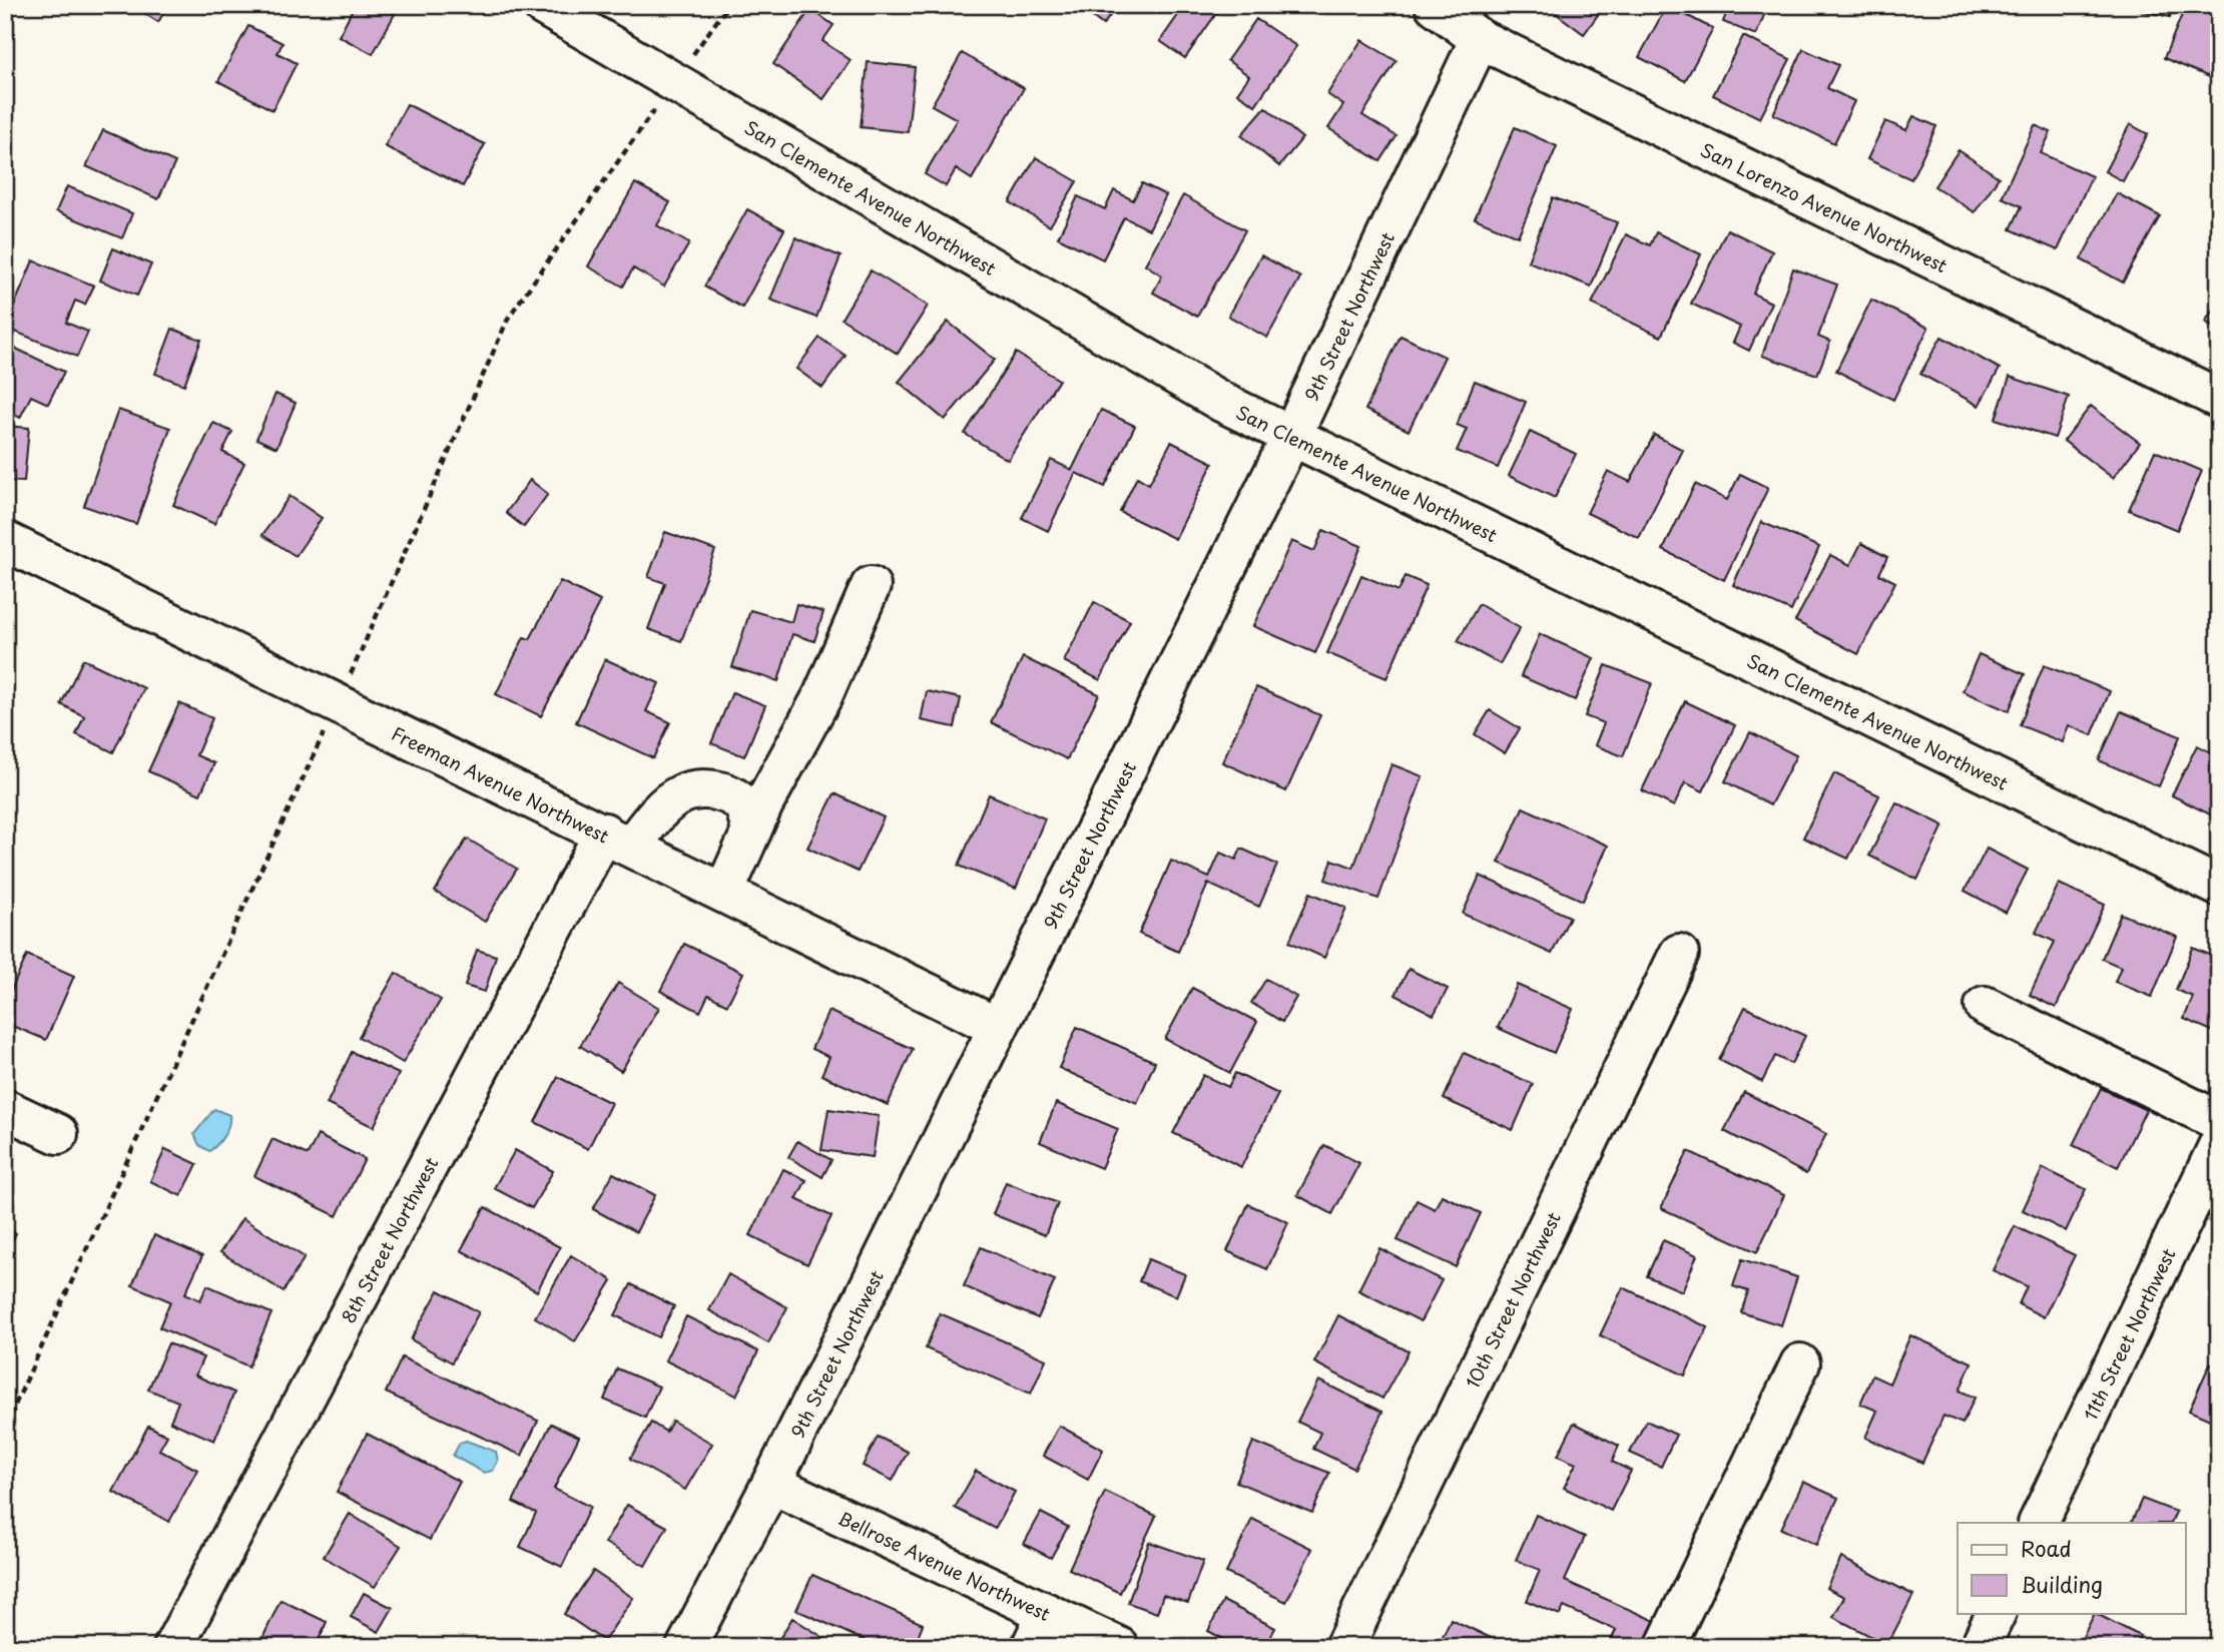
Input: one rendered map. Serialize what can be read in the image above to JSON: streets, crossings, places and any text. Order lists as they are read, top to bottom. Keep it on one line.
{"streets":{"street":["San Clemente Avenue Northwest","San Lorenzo Avenue Northwest","9th Street Northwest","Freeman Avenue Northwest","8th Street Northwest","10th Street Northwest","11th Street Northwest","Bellrose Avenue Northwest"]},"crossings":[["San Clemente Avenue Northwest","9th Street Northwest"],["San Lorenzo Avenue Northwest","9th Street Northwest"],["9th Street Northwest","Freeman Avenue Northwest"],["9th Street Northwest","Bellrose Avenue Northwest"],["Freeman Avenue Northwest","8th Street Northwest"]],"legend":["Road","Building"]}
